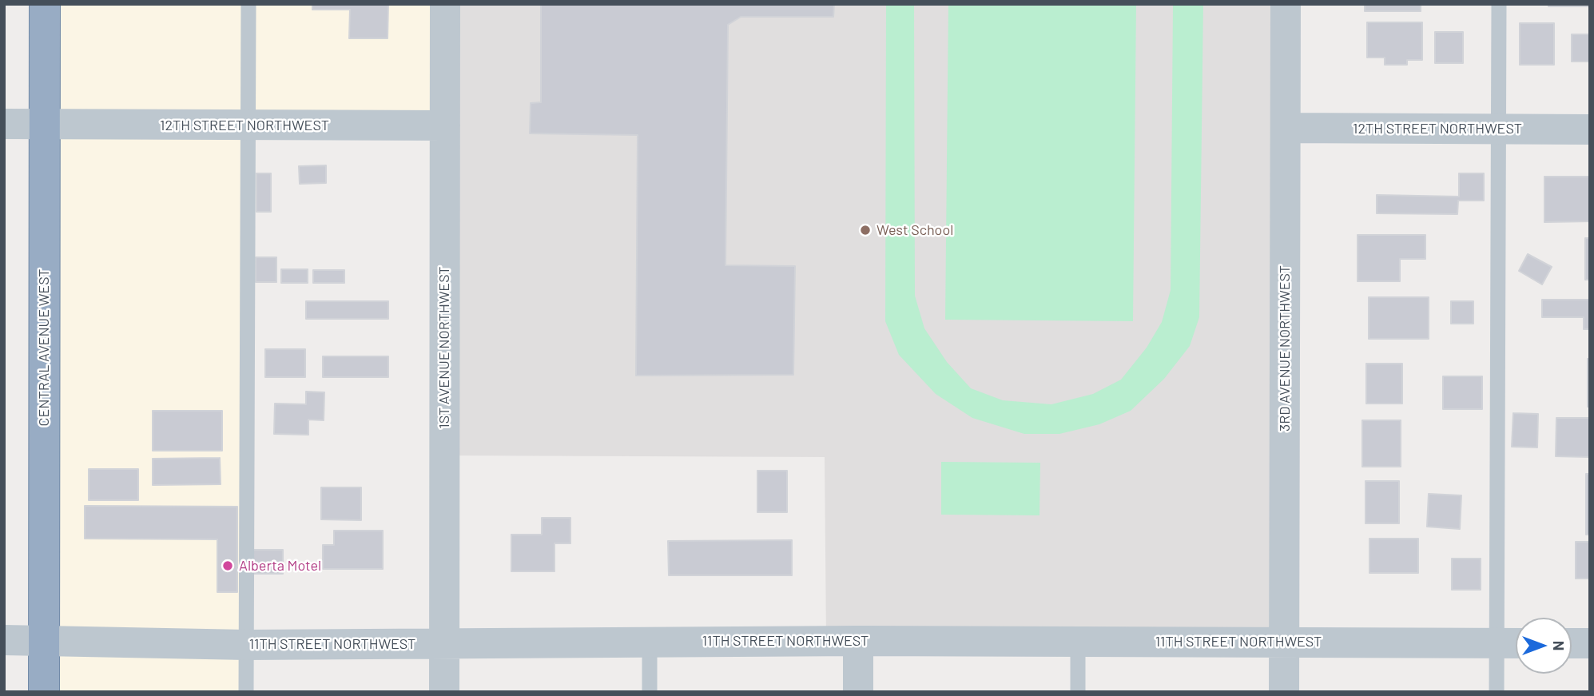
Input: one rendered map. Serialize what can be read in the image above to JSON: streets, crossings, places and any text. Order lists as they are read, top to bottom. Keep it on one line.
{"streets":{"highway":["CENTRAL AVENUE WEST"],"street":["12TH STREET NORTHWEST","1ST AVENUE NORTHWEST","3RD AVENUE NORTHWEST","11TH STREET NORTHWEST"]},"crossings":[["12TH STREET NORTHWEST","CENTRAL AVENUE WEST"],["12TH STREET NORTHWEST","1ST AVENUE NORTHWEST"],["12TH STREET NORTHWEST","3RD AVENUE NORTHWEST"],["CENTRAL AVENUE WEST","11TH STREET NORTHWEST"],["1ST AVENUE NORTHWEST","11TH STREET NORTHWEST"],["3RD AVENUE NORTHWEST","11TH STREET NORTHWEST"]],"places":["West School","Alberta Motel"],"north":"right"}
